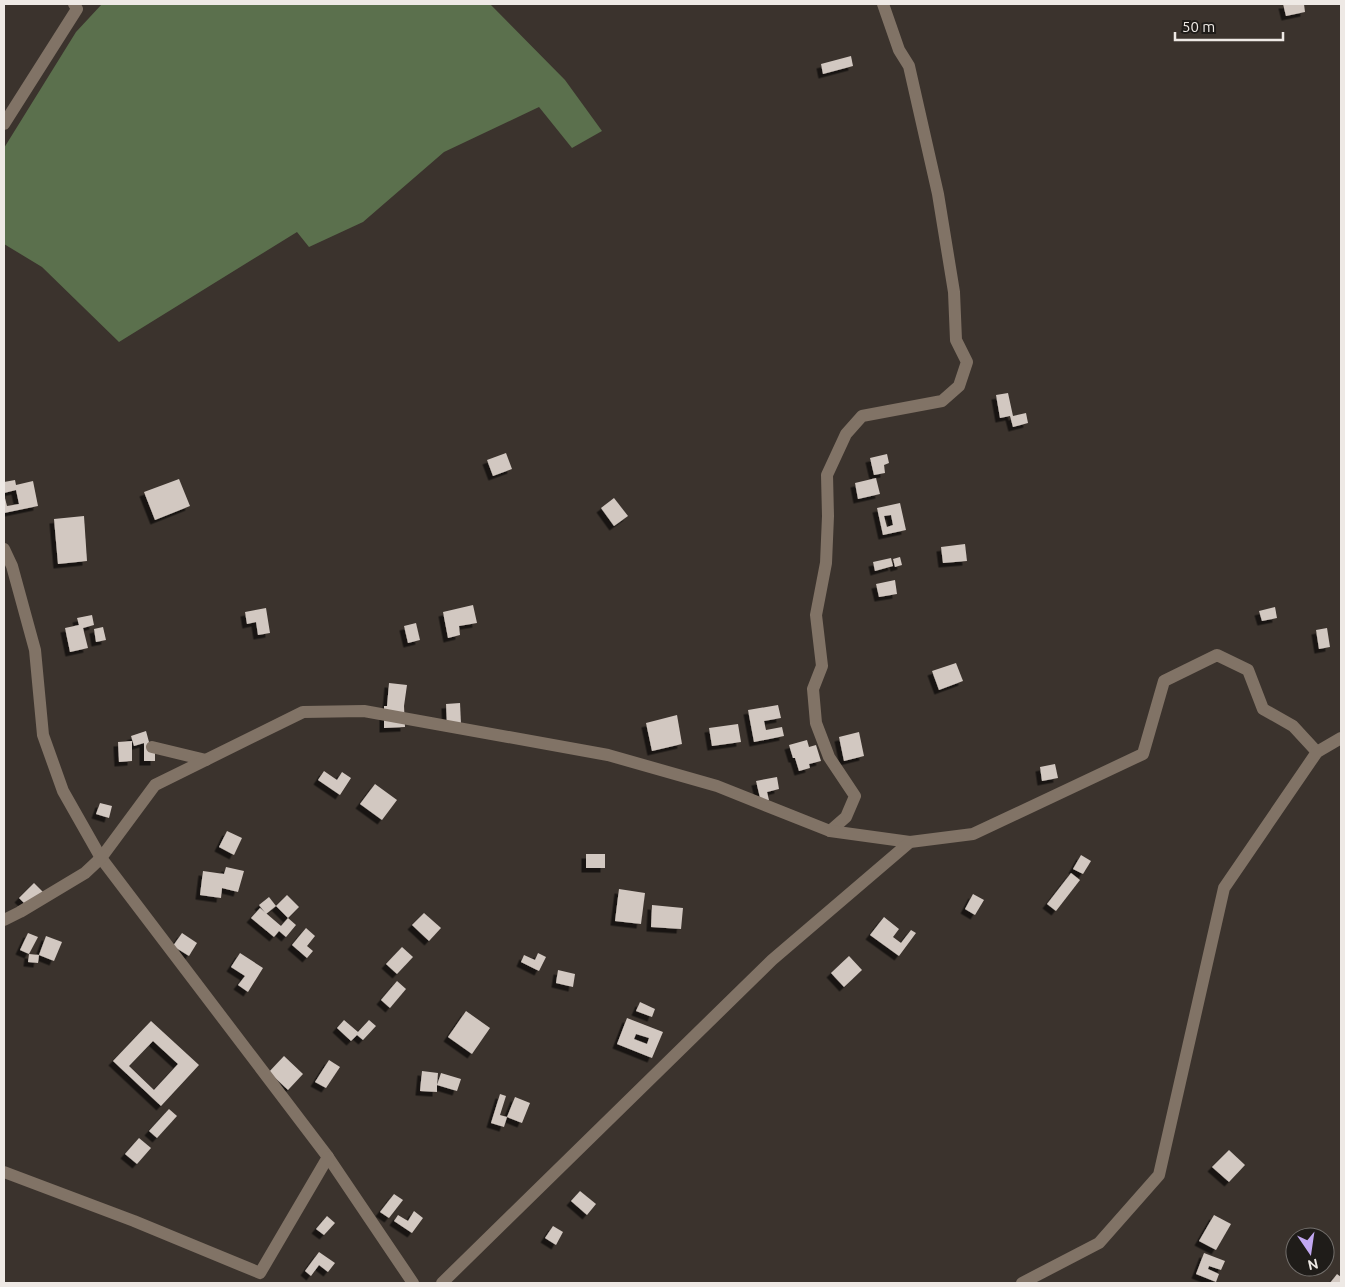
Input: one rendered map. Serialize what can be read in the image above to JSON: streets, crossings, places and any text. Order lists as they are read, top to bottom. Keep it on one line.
{"scale_bar":"50 m","north":"bottom"}
